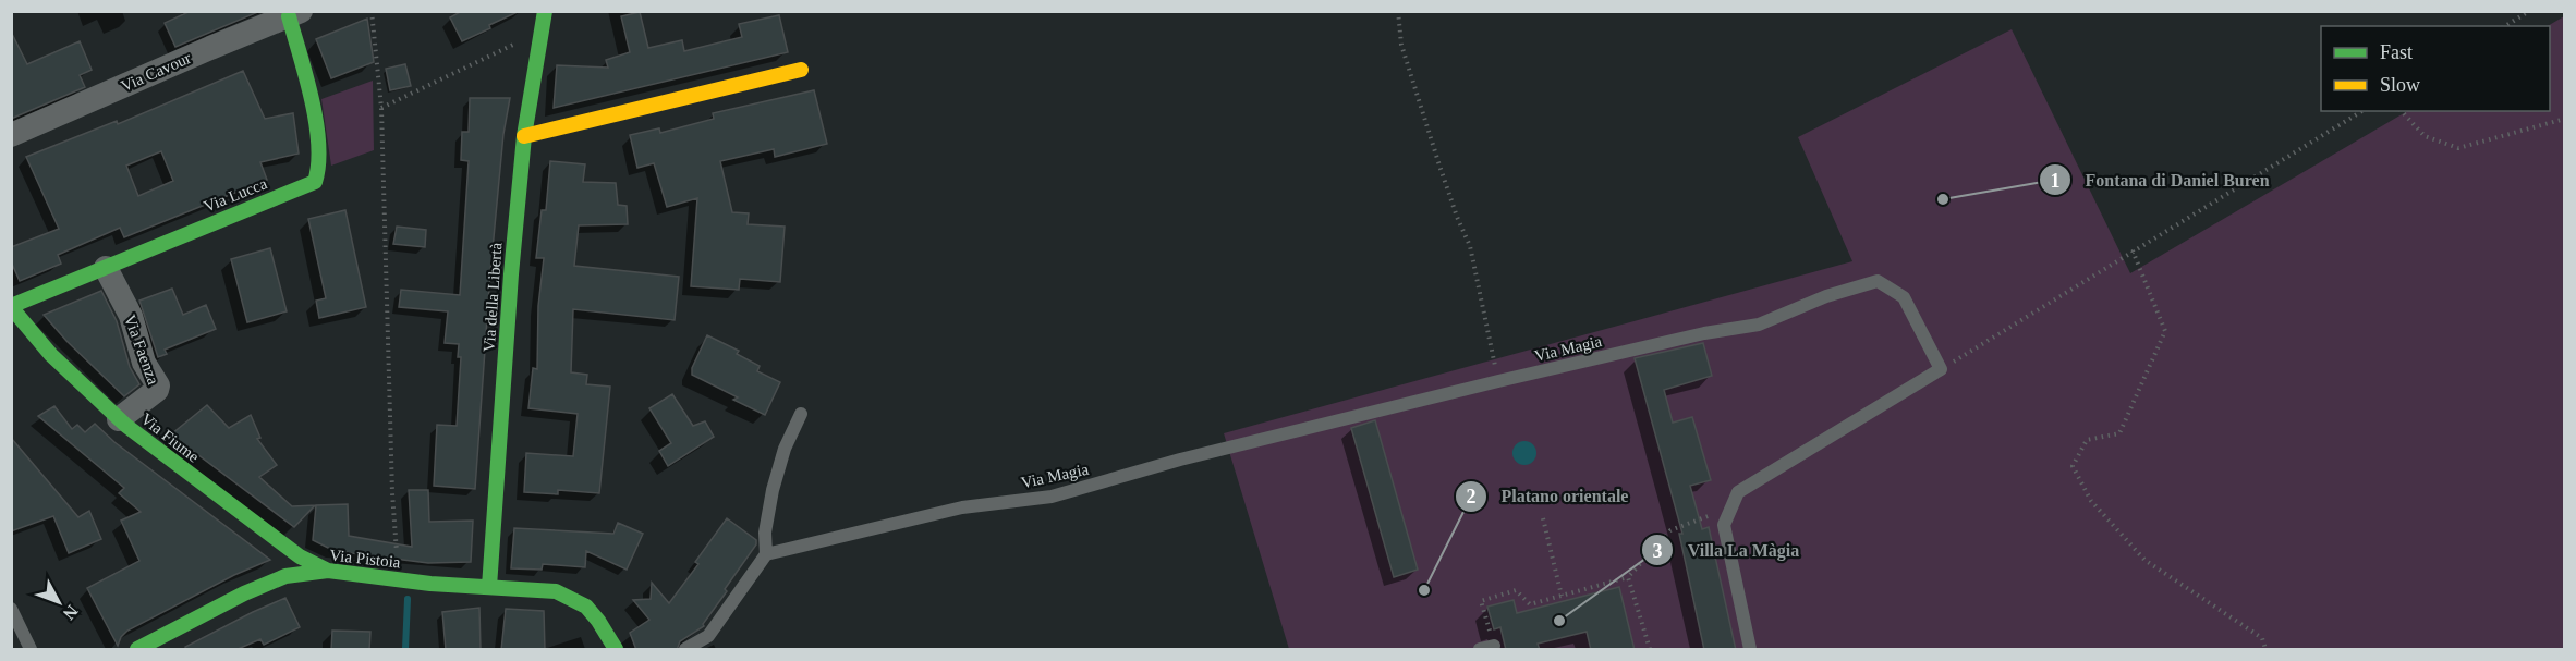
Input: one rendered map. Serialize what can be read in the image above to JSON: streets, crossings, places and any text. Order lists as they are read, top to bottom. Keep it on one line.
{"streets":{"street":["Via Cavour","Via Lucca","Via della Libertà","Via Faenza","Via Fiume","Via Pistoia"],"lane":["Via Magia"]},"crossings":[["Via Cavour","Via Lucca"],["Via Lucca","Via Faenza"],["Via Lucca","Via Fiume"],["Via della Libertà","Via Pistoia"],["Via Faenza","Via Fiume"],["Via Fiume","Via Pistoia"]],"places":["Fontana di Daniel Buren","Platano orientale","Villa La Màgia"],"legend":["Fast","Slow"],"north":"bottom right"}
